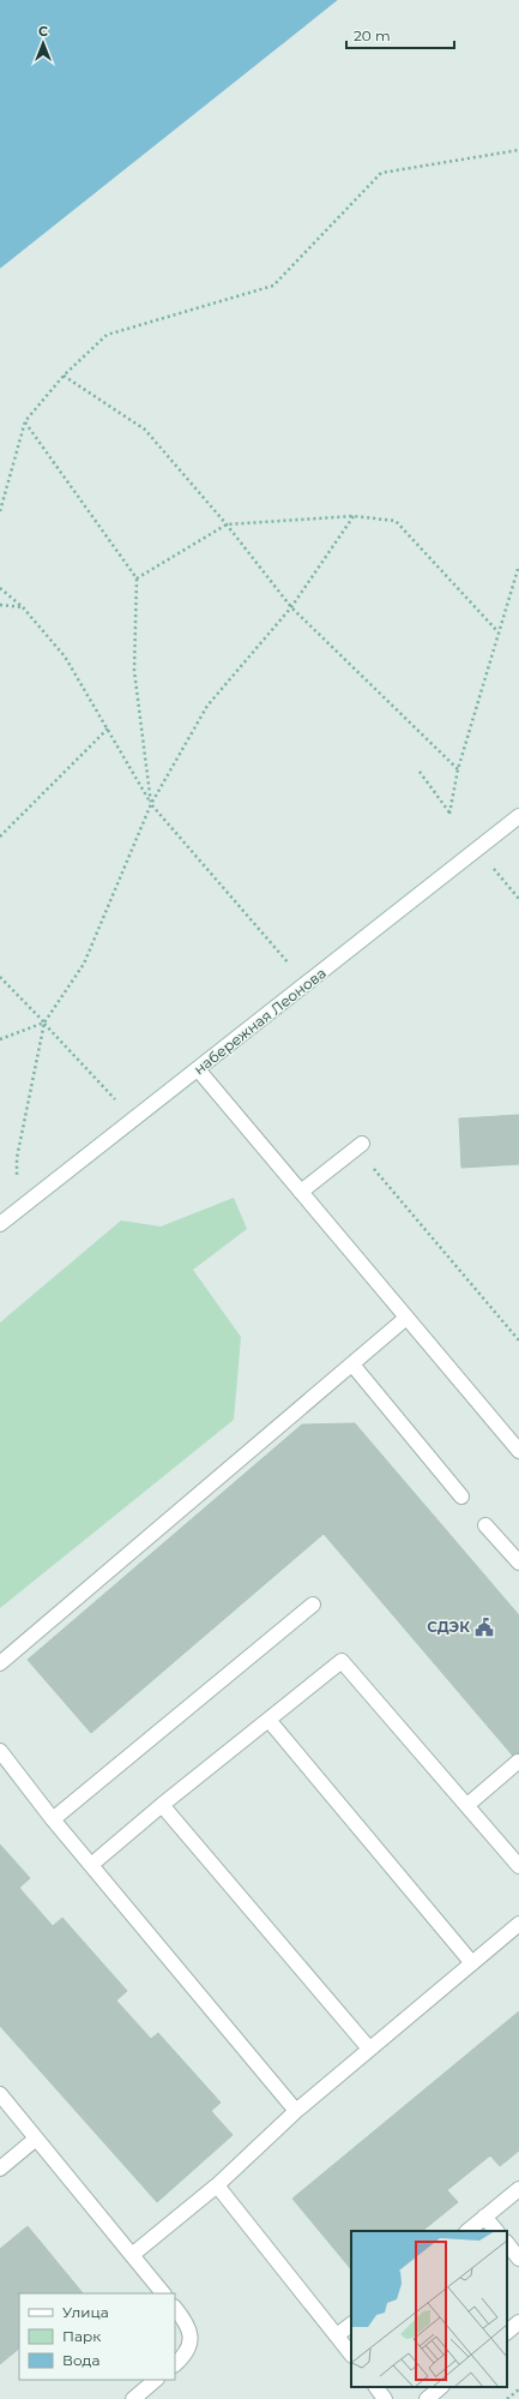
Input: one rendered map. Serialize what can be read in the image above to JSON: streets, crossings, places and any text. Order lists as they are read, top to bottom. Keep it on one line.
{"streets":{"main road":["набережная Леонова"]},"places":{"public building":["СДЭК"]},"legend":["Улица","Парк","Вода"],"scale_bar":"20 m","north":"top"}
